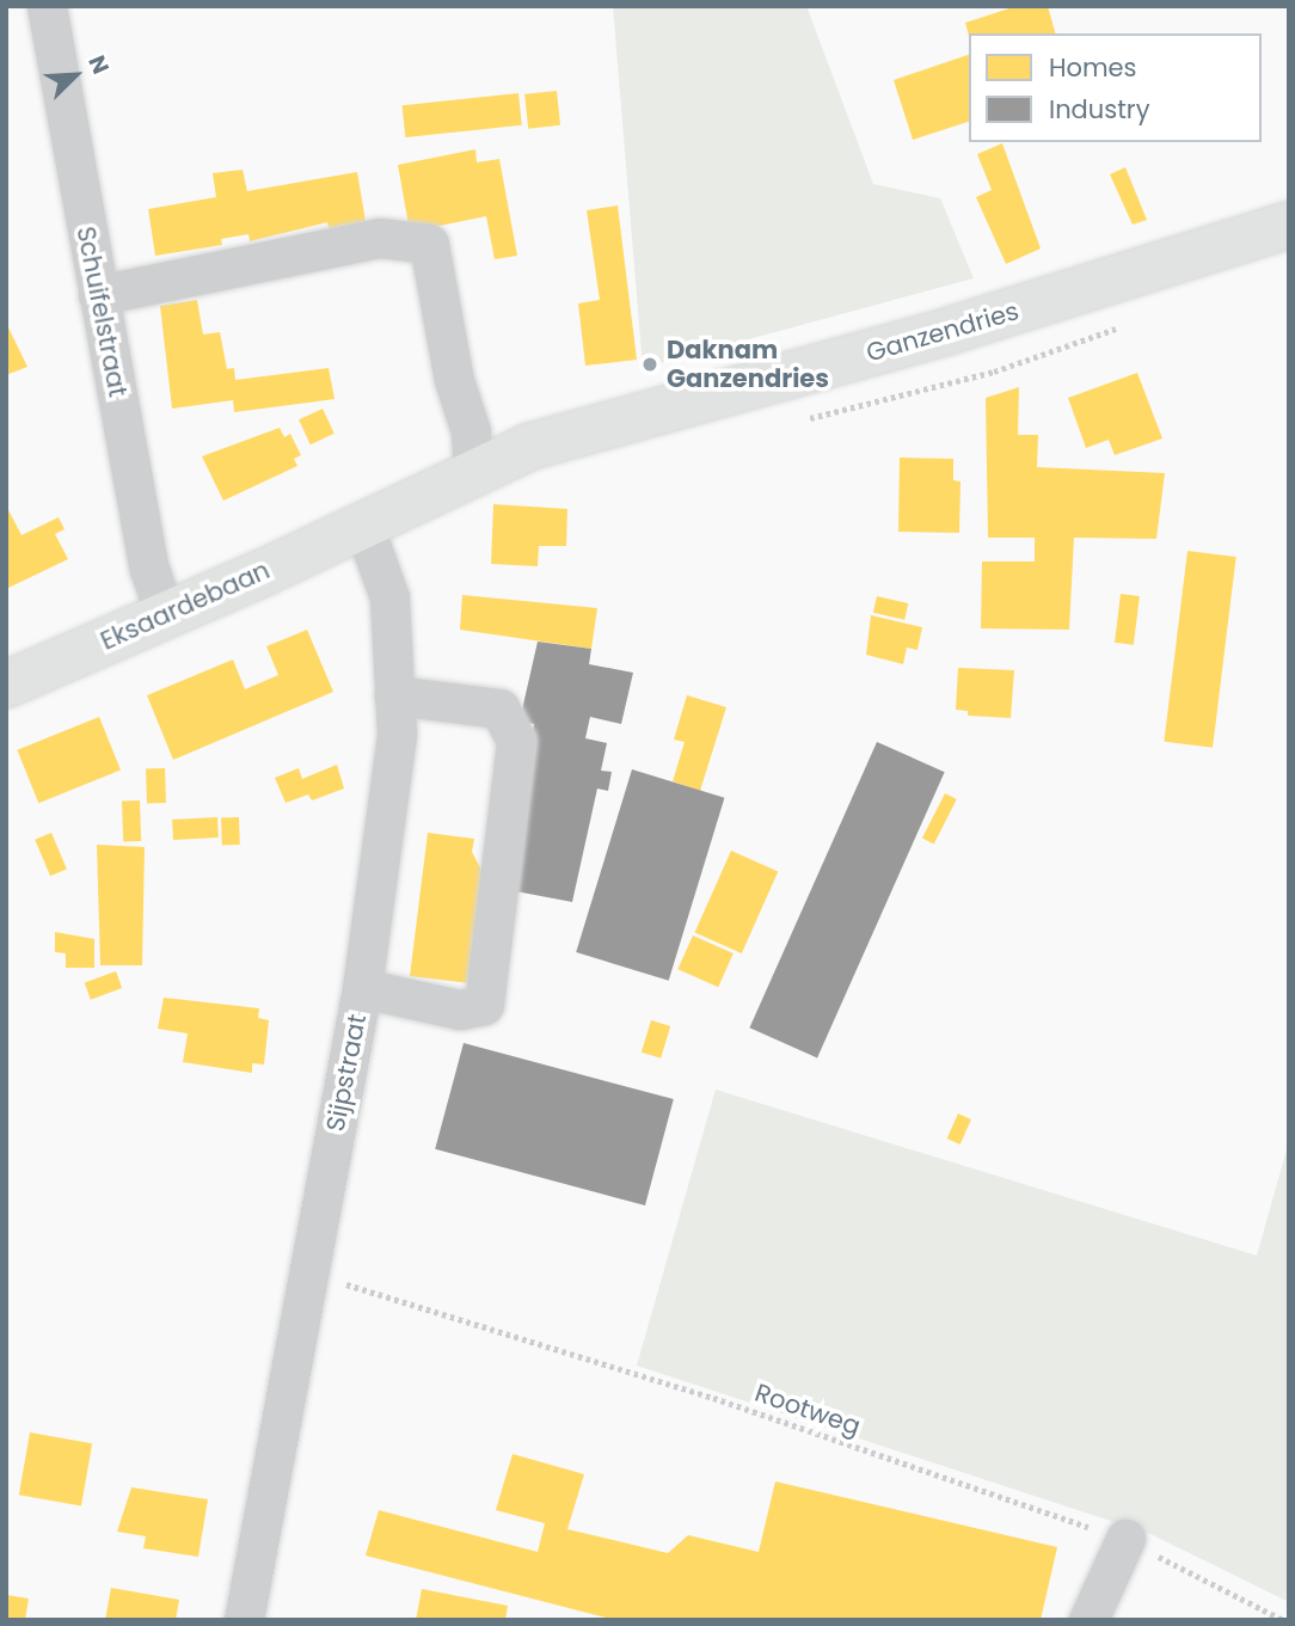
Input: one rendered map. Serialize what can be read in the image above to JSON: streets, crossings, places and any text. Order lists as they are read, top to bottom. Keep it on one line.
{"streets":{"main road":["Ganzendries","Eksaardebaan"],"street":["Schuifelstraat","Sijpstraat"],"path":["Rootweg"]},"crossings":[["Schuifelstraat","Eksaardebaan"],["Ganzendries","Eksaardebaan"],["Ganzendries","Sijpstraat"],["Eksaardebaan","Sijpstraat"],["Sijpstraat","Rootweg"]],"places":["Daknam Ganzendries"],"legend":["Homes","Industry"],"north":"top right"}
